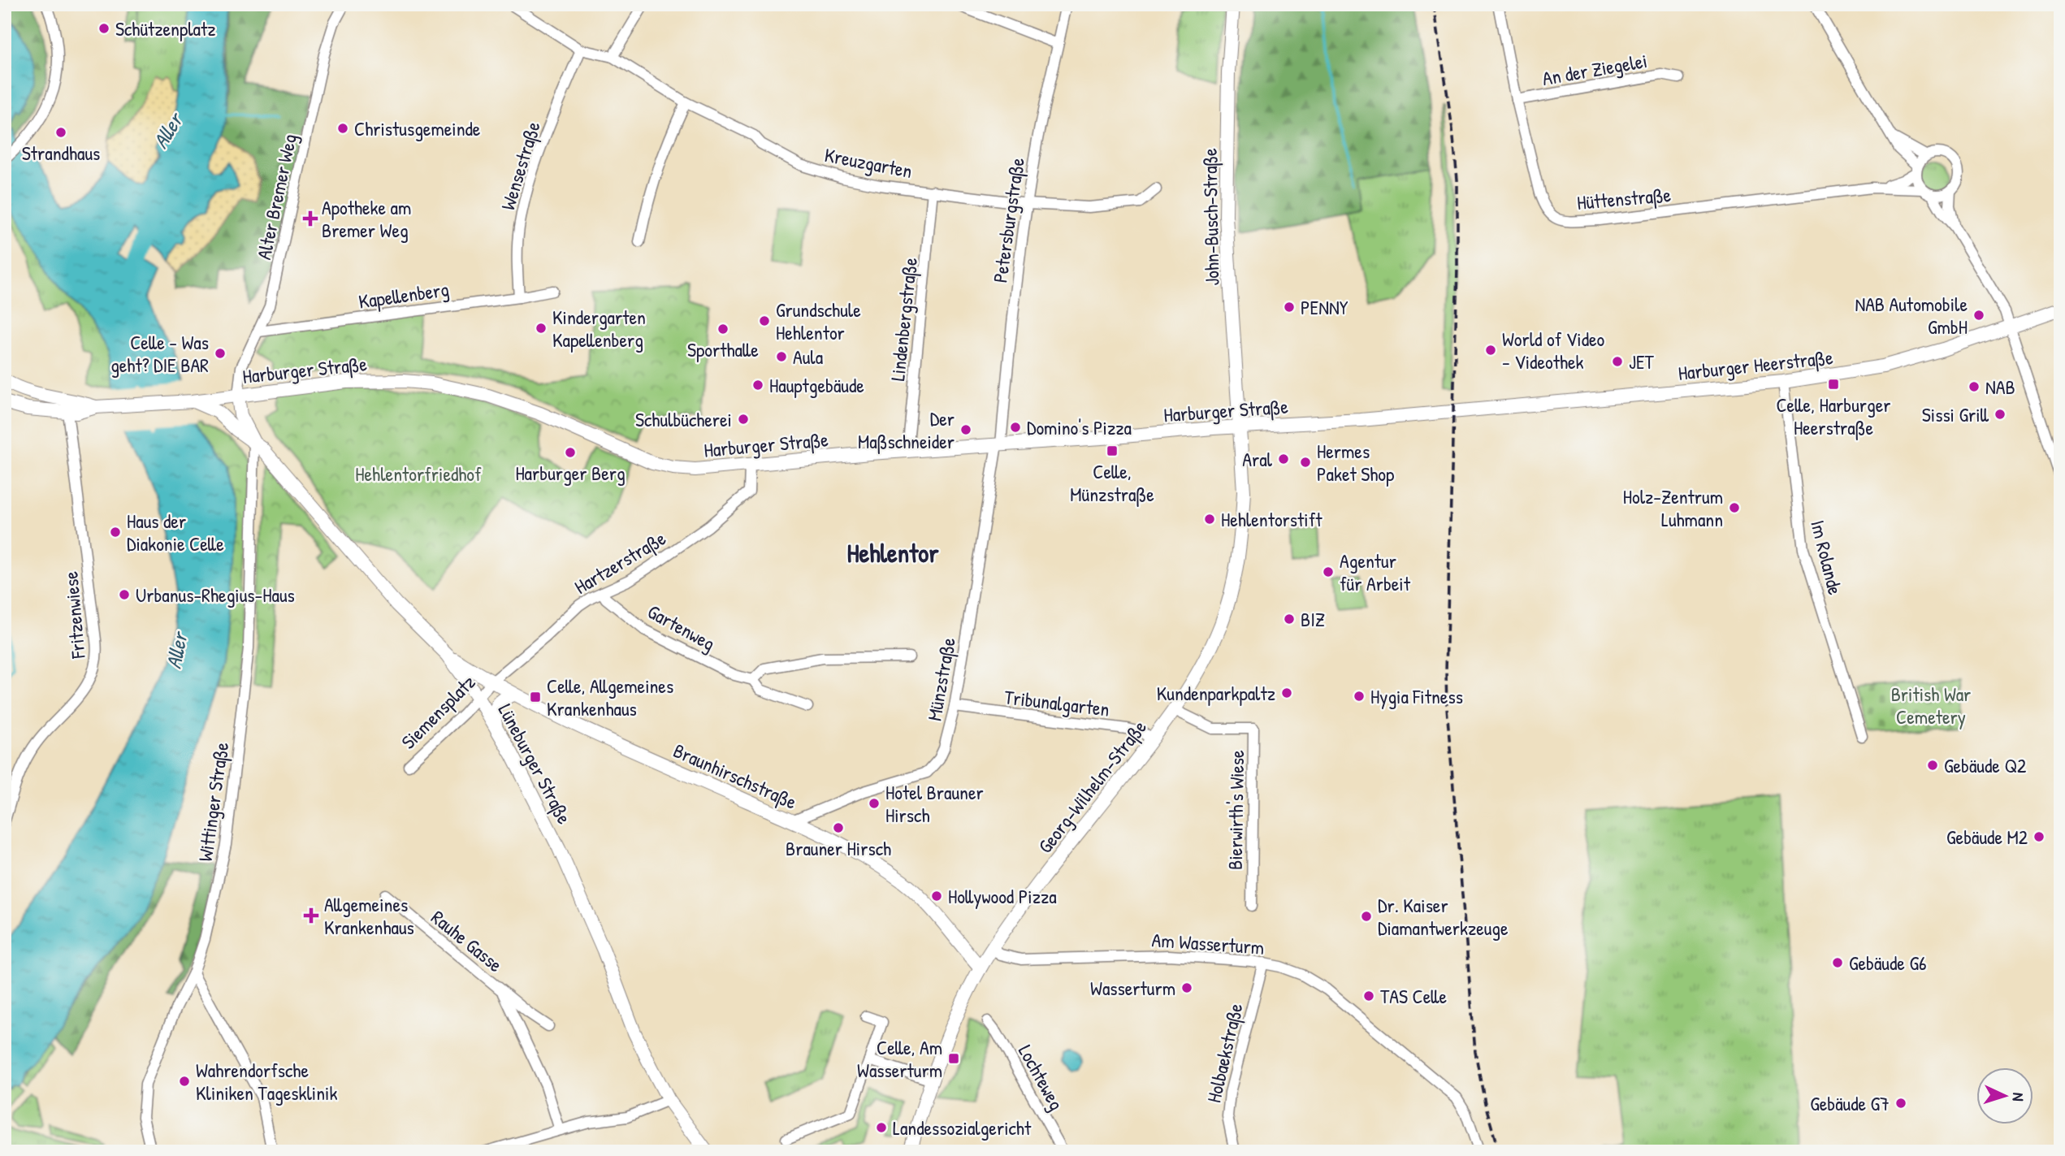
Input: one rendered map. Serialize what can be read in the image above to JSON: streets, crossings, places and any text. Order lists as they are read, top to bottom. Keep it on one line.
{"streets":{"main road":["John-Busch-Straße","Harburger Heerstraße","Harburger Straße","Lüneburger Straße","Braunhirschstraße","Georg-Wilhelm-Straße"],"street":["An der Ziegelei","Kreuzgarten","Wensestraße","Alter Bremer Weg","Hüttenstraße","Petersburgstraße","Kapellenberg","Lindenbergstraße","Im Rolande","Hartzerstraße","Fritzenwiese","Gartenweg","Münzstraße","Tribunalgarten","Siemensplatz","Wittinger Straße","Bierwirth's Wiese","Rauhe Gasse","Am Wasserturm","Holbaekstraße","Lochteweg"]},"crossings":[["An der Ziegelei","Hüttenstraße"],["Kreuzgarten","Wensestraße"],["Kreuzgarten","Petersburgstraße"],["Kreuzgarten","Lindenbergstraße"],["Wensestraße","Kapellenberg"],["Alter Bremer Weg","Kapellenberg"],["Alter Bremer Weg","Harburger Straße"],["Alter Bremer Weg","Lüneburger Straße"],["John-Busch-Straße","Harburger Straße"],["John-Busch-Straße","Georg-Wilhelm-Straße"],["Petersburgstraße","Harburger Straße"],["Petersburgstraße","Münzstraße"],["Lindenbergstraße","Harburger Straße"],["Harburger Heerstraße","Harburger Straße"],["Harburger Heerstraße","Im Rolande"],["Harburger Straße","Hartzerstraße"],["Harburger Straße","Münzstraße"],["Harburger Straße","Lüneburger Straße"],["Harburger Straße","Georg-Wilhelm-Straße"],["Hartzerstraße","Gartenweg"],["Hartzerstraße","Siemensplatz"],["Hartzerstraße","Braunhirschstraße"],["Münzstraße","Tribunalgarten"],["Münzstraße","Braunhirschstraße"],["Tribunalgarten","Georg-Wilhelm-Straße"],["Siemensplatz","Lüneburger Straße"],["Siemensplatz","Braunhirschstraße"],["Lüneburger Straße","Braunhirschstraße"],["Lüneburger Straße","Wittinger Straße"],["Braunhirschstraße","Georg-Wilhelm-Straße"],["Georg-Wilhelm-Straße","Bierwirth's Wiese"],["Georg-Wilhelm-Straße","Am Wasserturm"],["Am Wasserturm","Holbaekstraße"]],"districts":["Hehlentor"],"water":["Aller"],"parks":["Hehlentorfriedhof","British War Cemetery"],"places":{"other":["Schützenplatz","Christusgemeinde","Strandhaus","PENNY","NAB Automobile GmbH","Grundschule Hehlentor","Kindergarten Kapellenberg","Sporthalle","World of Video - Videothek","Celle - Was geht? DIE BAR","Aula","JET","Hauptgebäude","NAB","Sissi Grill","Schulbücherei","Domino's Pizza","Der Maßschneider","Harburger Berg","Aral","Hermes Paket Shop","Holz-Zentrum Luhmann","Hehlentorstift","Haus der Diakonie Celle","Agentur für Arbeit","Urbanus-Rhegius-Haus","BIZ","Kundenparkpaltz","Hygia Fitness","Gebäude Q2","Hotel Brauner Hirsch","Brauner Hirsch","Gebäude M2","Hollywood Pizza","Dr. Kaiser Diamantwerkzeuge","Gebäude G6","Wasserturm","TAS Celle","Wahrendorfsche Kliniken Tagesklinik","Gebäude G7","Landessozialgericht"],"health":["Apotheke am Bremer Weg","Allgemeines Krankenhaus"],"transit":["Celle, Harburger Heerstraße","Celle, Münzstraße","Celle, Allgemeines Krankenhaus","Celle, Am Wasserturm"]},"north":"right"}
